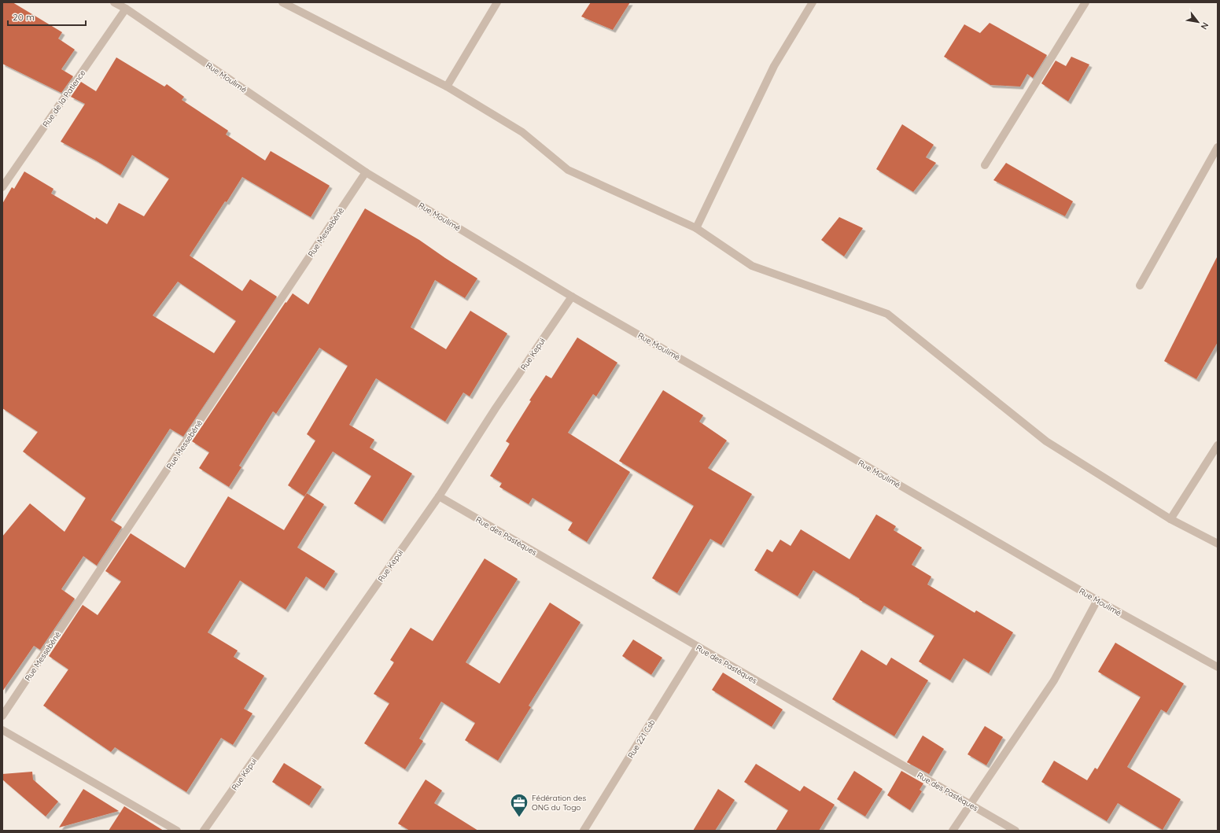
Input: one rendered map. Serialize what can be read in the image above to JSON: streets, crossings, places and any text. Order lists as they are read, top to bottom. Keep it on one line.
{"streets":{"street":["Rue Moulimé","Rue de la Patience","Rue Messebéné","Rue Kepui","Rue des Pastèques","Rue 221 Csb"]},"crossings":[["Rue Moulimé","Rue de la Patience"],["Rue Moulimé","Rue Messebéné"],["Rue Moulimé","Rue Kepui"],["Rue Kepui","Rue des Pastèques"],["Rue des Pastèques","Rue 221 Csb"]],"places":{"office":["Fédération des ONG du Togo"]},"scale_bar":"20 m","north":"bottom right"}
